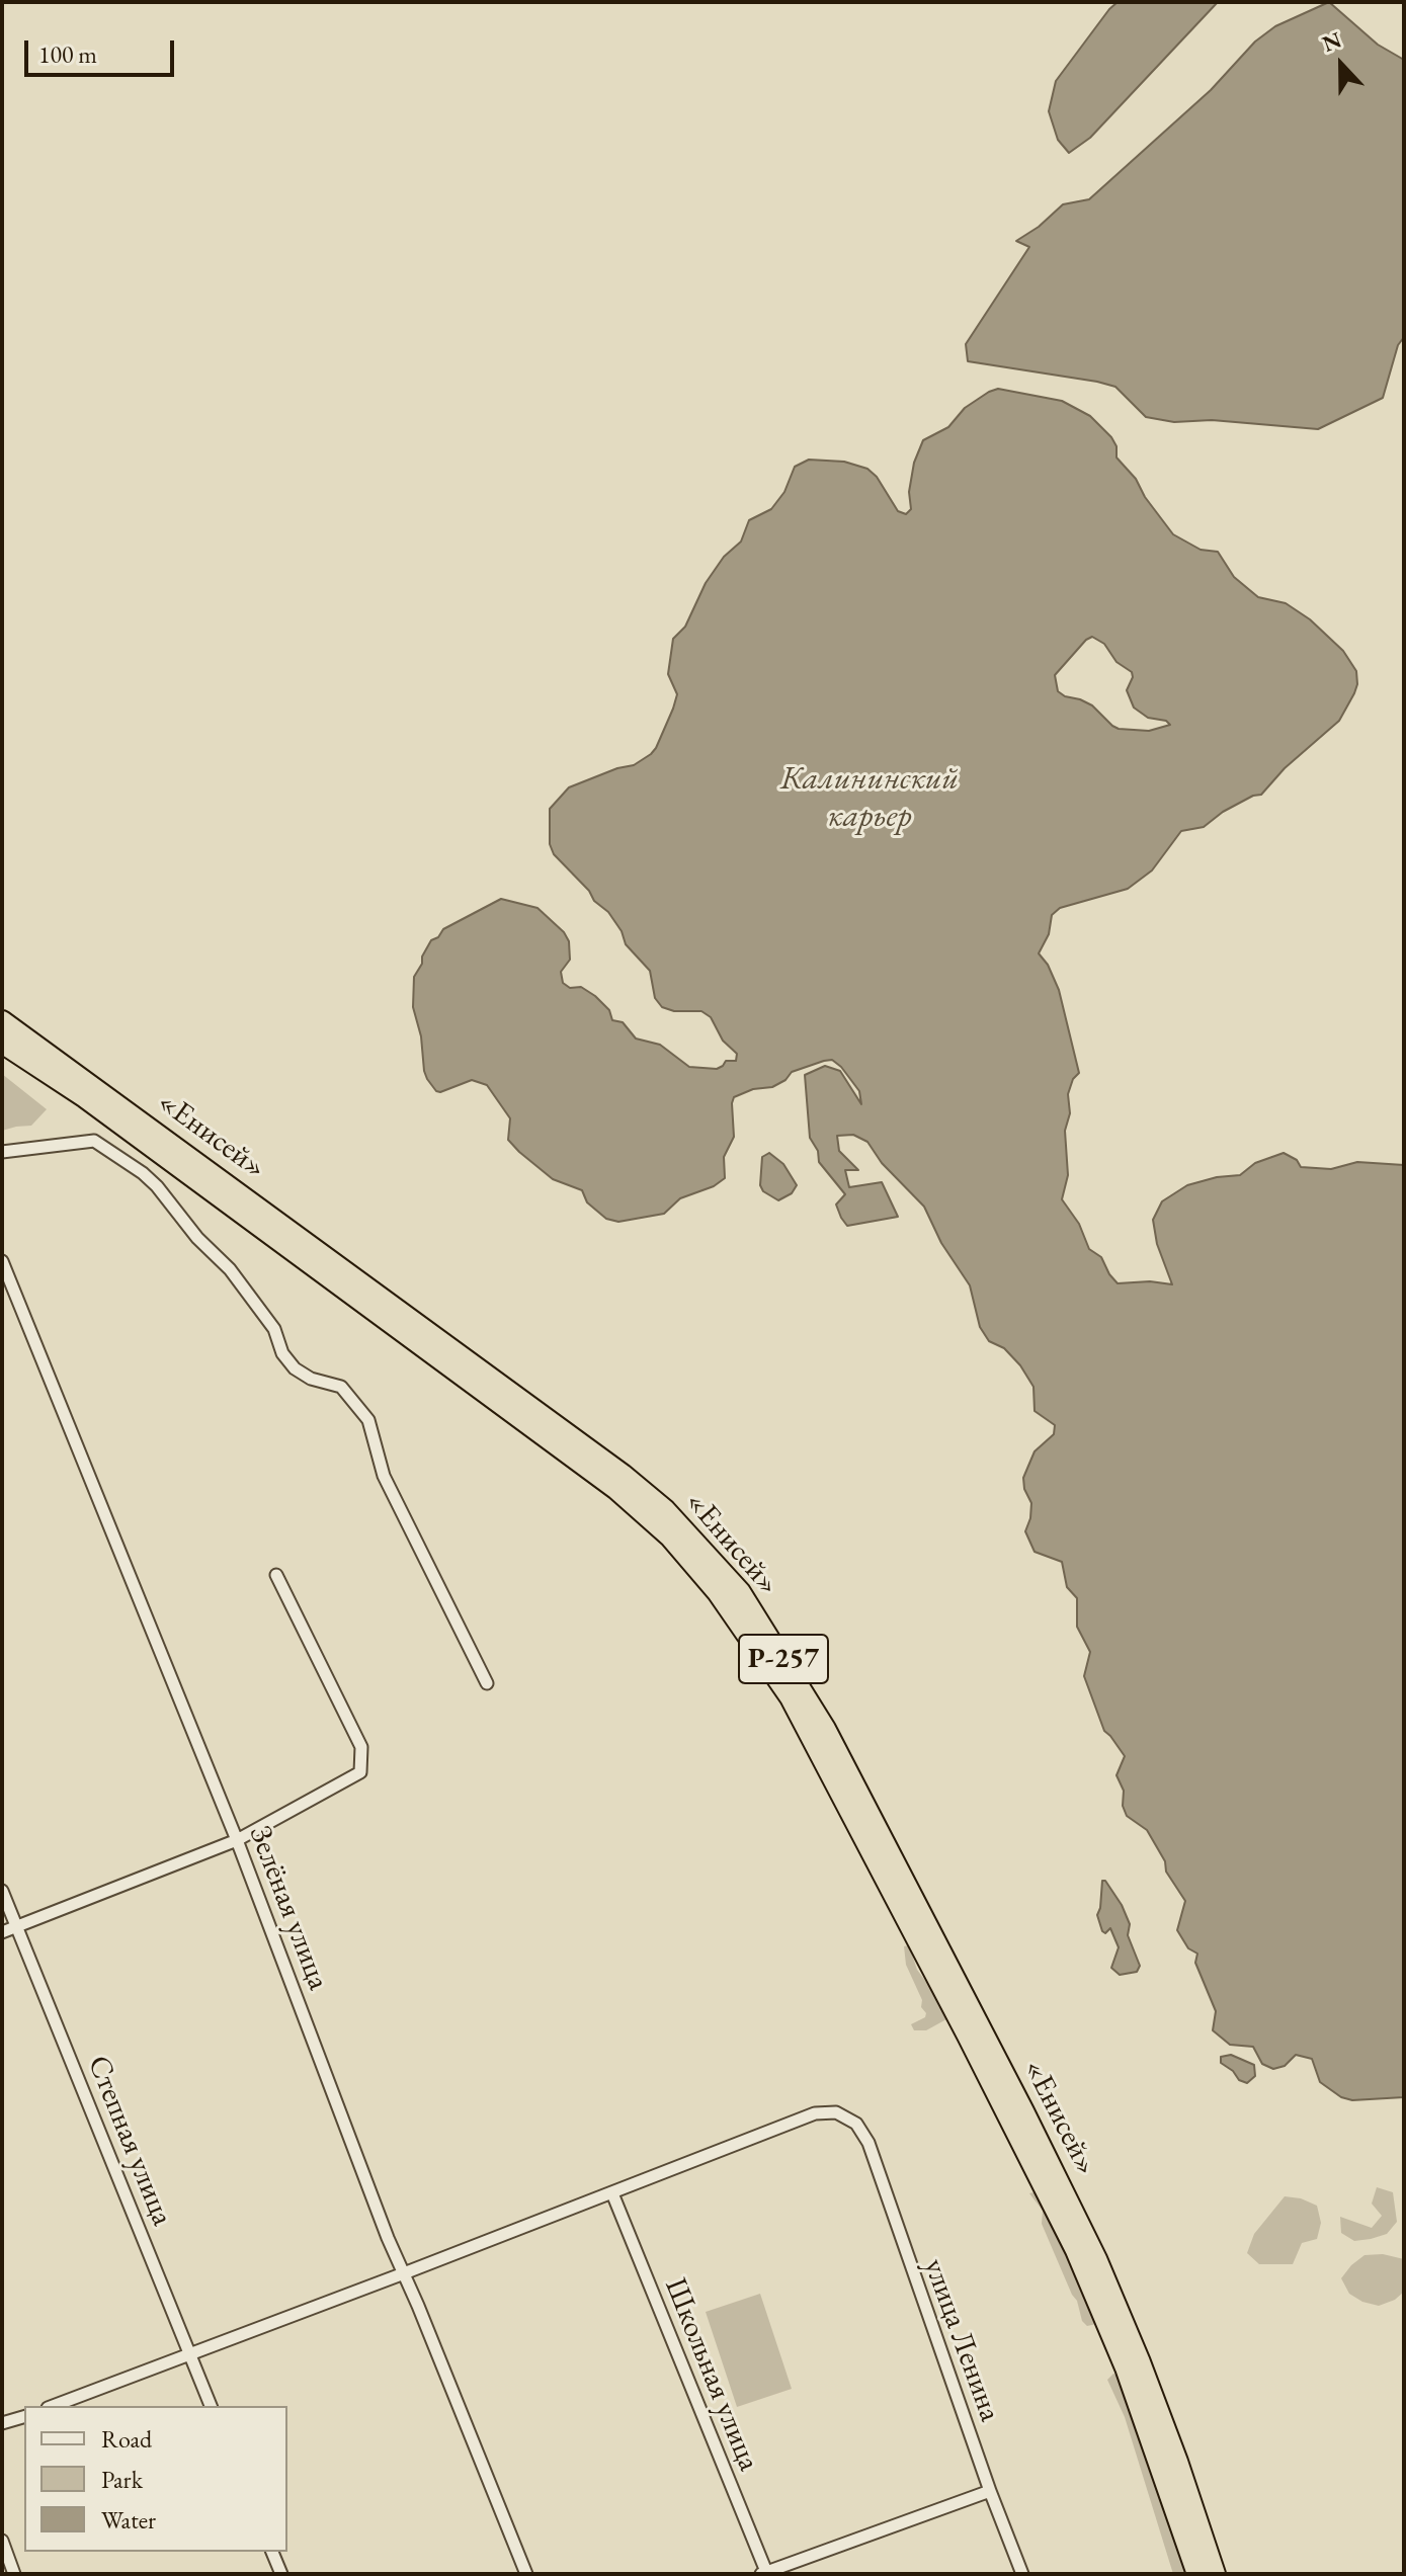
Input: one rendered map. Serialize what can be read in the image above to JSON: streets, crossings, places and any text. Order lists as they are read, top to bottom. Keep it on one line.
{"streets":{"highway":["«Енисей»","Р-257"],"street":["Зелёная улица","Степная улица","улица Ленина","Школьная улица"]},"crossings":[["улица Ленина","Школьная улица"]],"water":["Калининский карьер"],"legend":["Road","Park","Water"],"scale_bar":"100 m","north":"top"}
